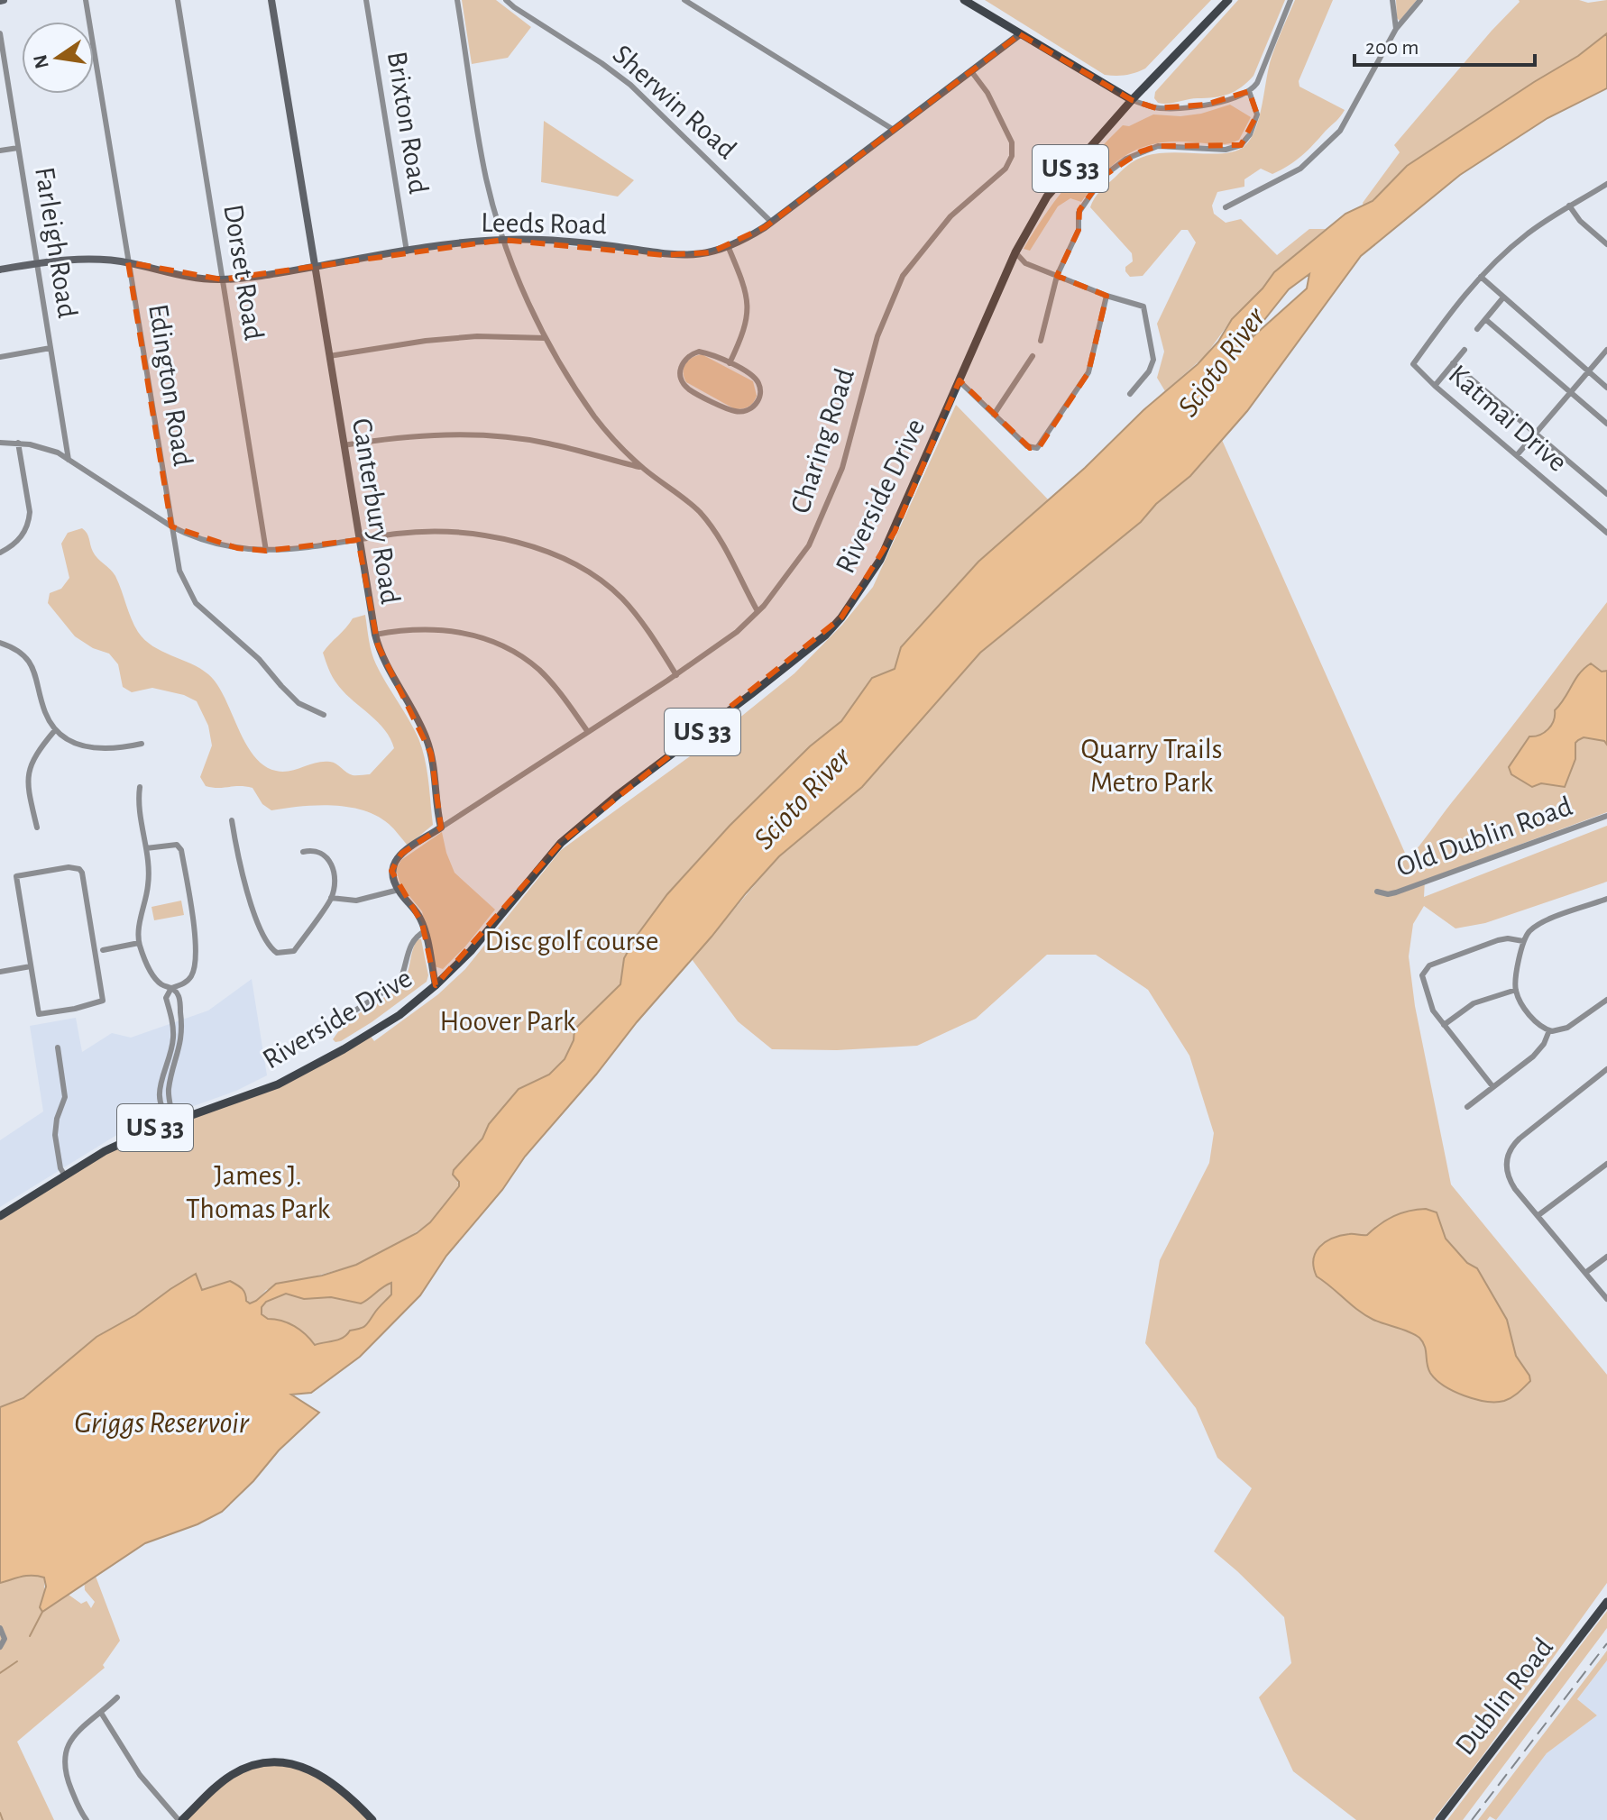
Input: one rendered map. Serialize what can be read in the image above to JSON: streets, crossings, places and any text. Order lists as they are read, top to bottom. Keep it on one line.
{"streets":{"main road":["US 33","Riverside Drive","Dublin Road"],"street":["Sherwin Road","Brixton Road","Leeds Road","Farleigh Road","Dorset Road","Edington Road","Katmai Drive","Charing Road","Canterbury Road","Old Dublin Road"]},"crossings":[["Sherwin Road","Leeds Road"],["Brixton Road","Leeds Road"],["Leeds Road","Farleigh Road"],["Leeds Road","Dorset Road"],["Leeds Road","Edington Road"],["Leeds Road","Charing Road"],["Leeds Road","Canterbury Road"],["Charing Road","Canterbury Road"]],"water":["Scioto River","Griggs Reservoir"],"parks":["Quarry Trails Metro Park","Disc golf course","Hoover Park","James J. Thomas Park"],"scale_bar":"200 m","north":"left"}
